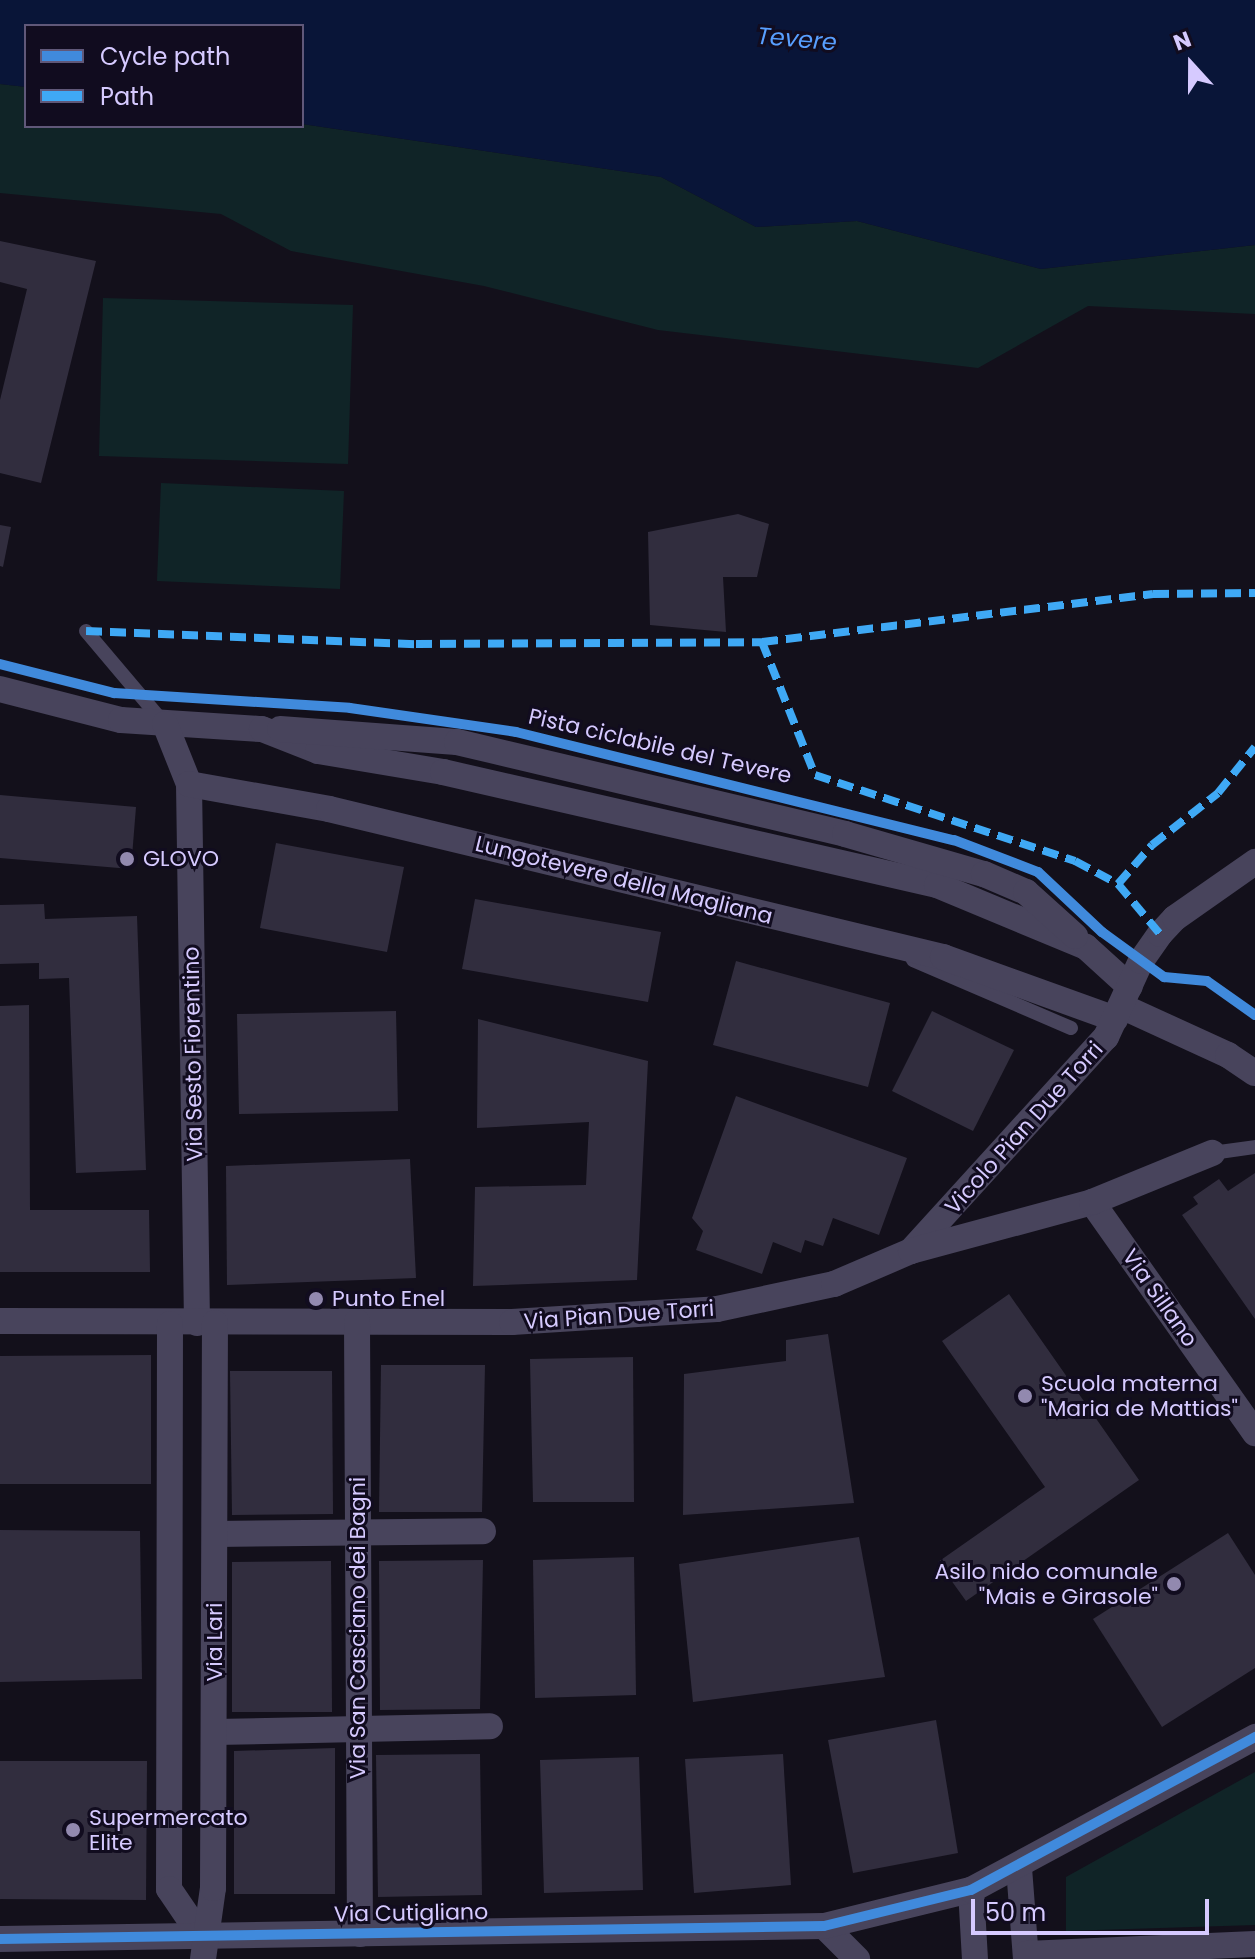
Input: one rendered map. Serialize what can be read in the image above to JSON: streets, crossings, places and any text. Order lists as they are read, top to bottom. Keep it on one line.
{"streets":{"street":["Lungotevere della Magliana","Via Sesto Fiorentino","Vicolo Pian Due Torri","Via Sillano","Via Pian Due Torri","Via San Casciano dei Bagni","Via Lari","Via Cutigliano"],"cycle path":["Pista ciclabile del Tevere"]},"crossings":[["Lungotevere della Magliana","Via Sesto Fiorentino"],["Lungotevere della Magliana","Vicolo Pian Due Torri"],["Via Sesto Fiorentino","Via Pian Due Torri"],["Via Sesto Fiorentino","Via Lari"],["Vicolo Pian Due Torri","Via Pian Due Torri"],["Via Sillano","Via Pian Due Torri"],["Via Pian Due Torri","Via San Casciano dei Bagni"],["Via Pian Due Torri","Via Lari"],["Via San Casciano dei Bagni","Via Cutigliano"],["Via Lari","Via Cutigliano"]],"water":["Tevere"],"places":["GLOVO","Punto Enel","Scuola materna \"Maria de Mattias\"","Asilo nido comunale \"Mais e Girasole\"","Supermercato Elite"],"legend":["Cycle path","Path"],"scale_bar":"50 m","north":"top"}
